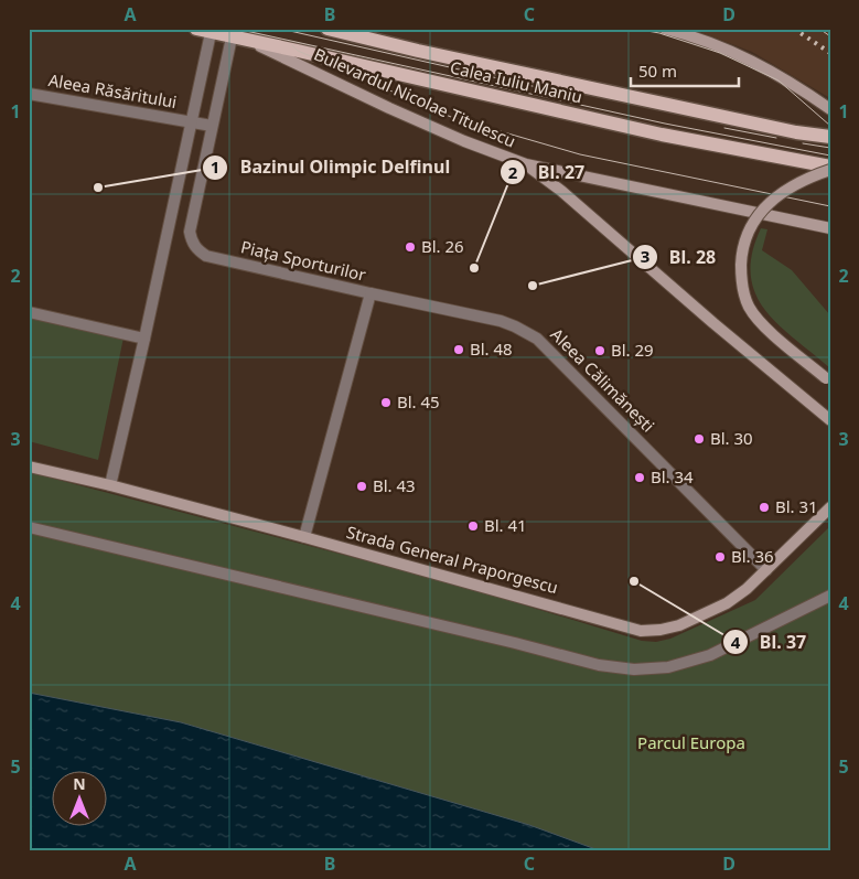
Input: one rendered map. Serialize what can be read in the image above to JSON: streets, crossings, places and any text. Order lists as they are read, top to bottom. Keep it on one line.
{"streets":{"main road":["Calea Iuliu Maniu"],"street":["Aleea Răsăritului","Bulevardul Nicolae Titulescu","Piața Sporturilor","Aleea Călimănești","Strada General Praporgescu"]},"crossings":[["Calea Iuliu Maniu","Bulevardul Nicolae Titulescu"],["Calea Iuliu Maniu","Piața Sporturilor"],["Aleea Răsăritului","Piața Sporturilor"],["Piața Sporturilor","Aleea Călimănești"],["Piața Sporturilor","Strada General Praporgescu"],["Aleea Călimănești","Strada General Praporgescu"]],"parks":["Parcul Europa"],"places":["Bazinul Olimpic Delfinul","Bl. 26","Bl. 27","Bl. 28","Bl. 48","Bl. 29","Bl. 45","Bl. 30","Bl. 34","Bl. 43","Bl. 31","Bl. 41","Bl. 36","Bl. 37"],"scale_bar":"50 m","north":"top","grid":{"columns":["A","B","C","D"],"rows":["1","2","3","4","5"]}}
